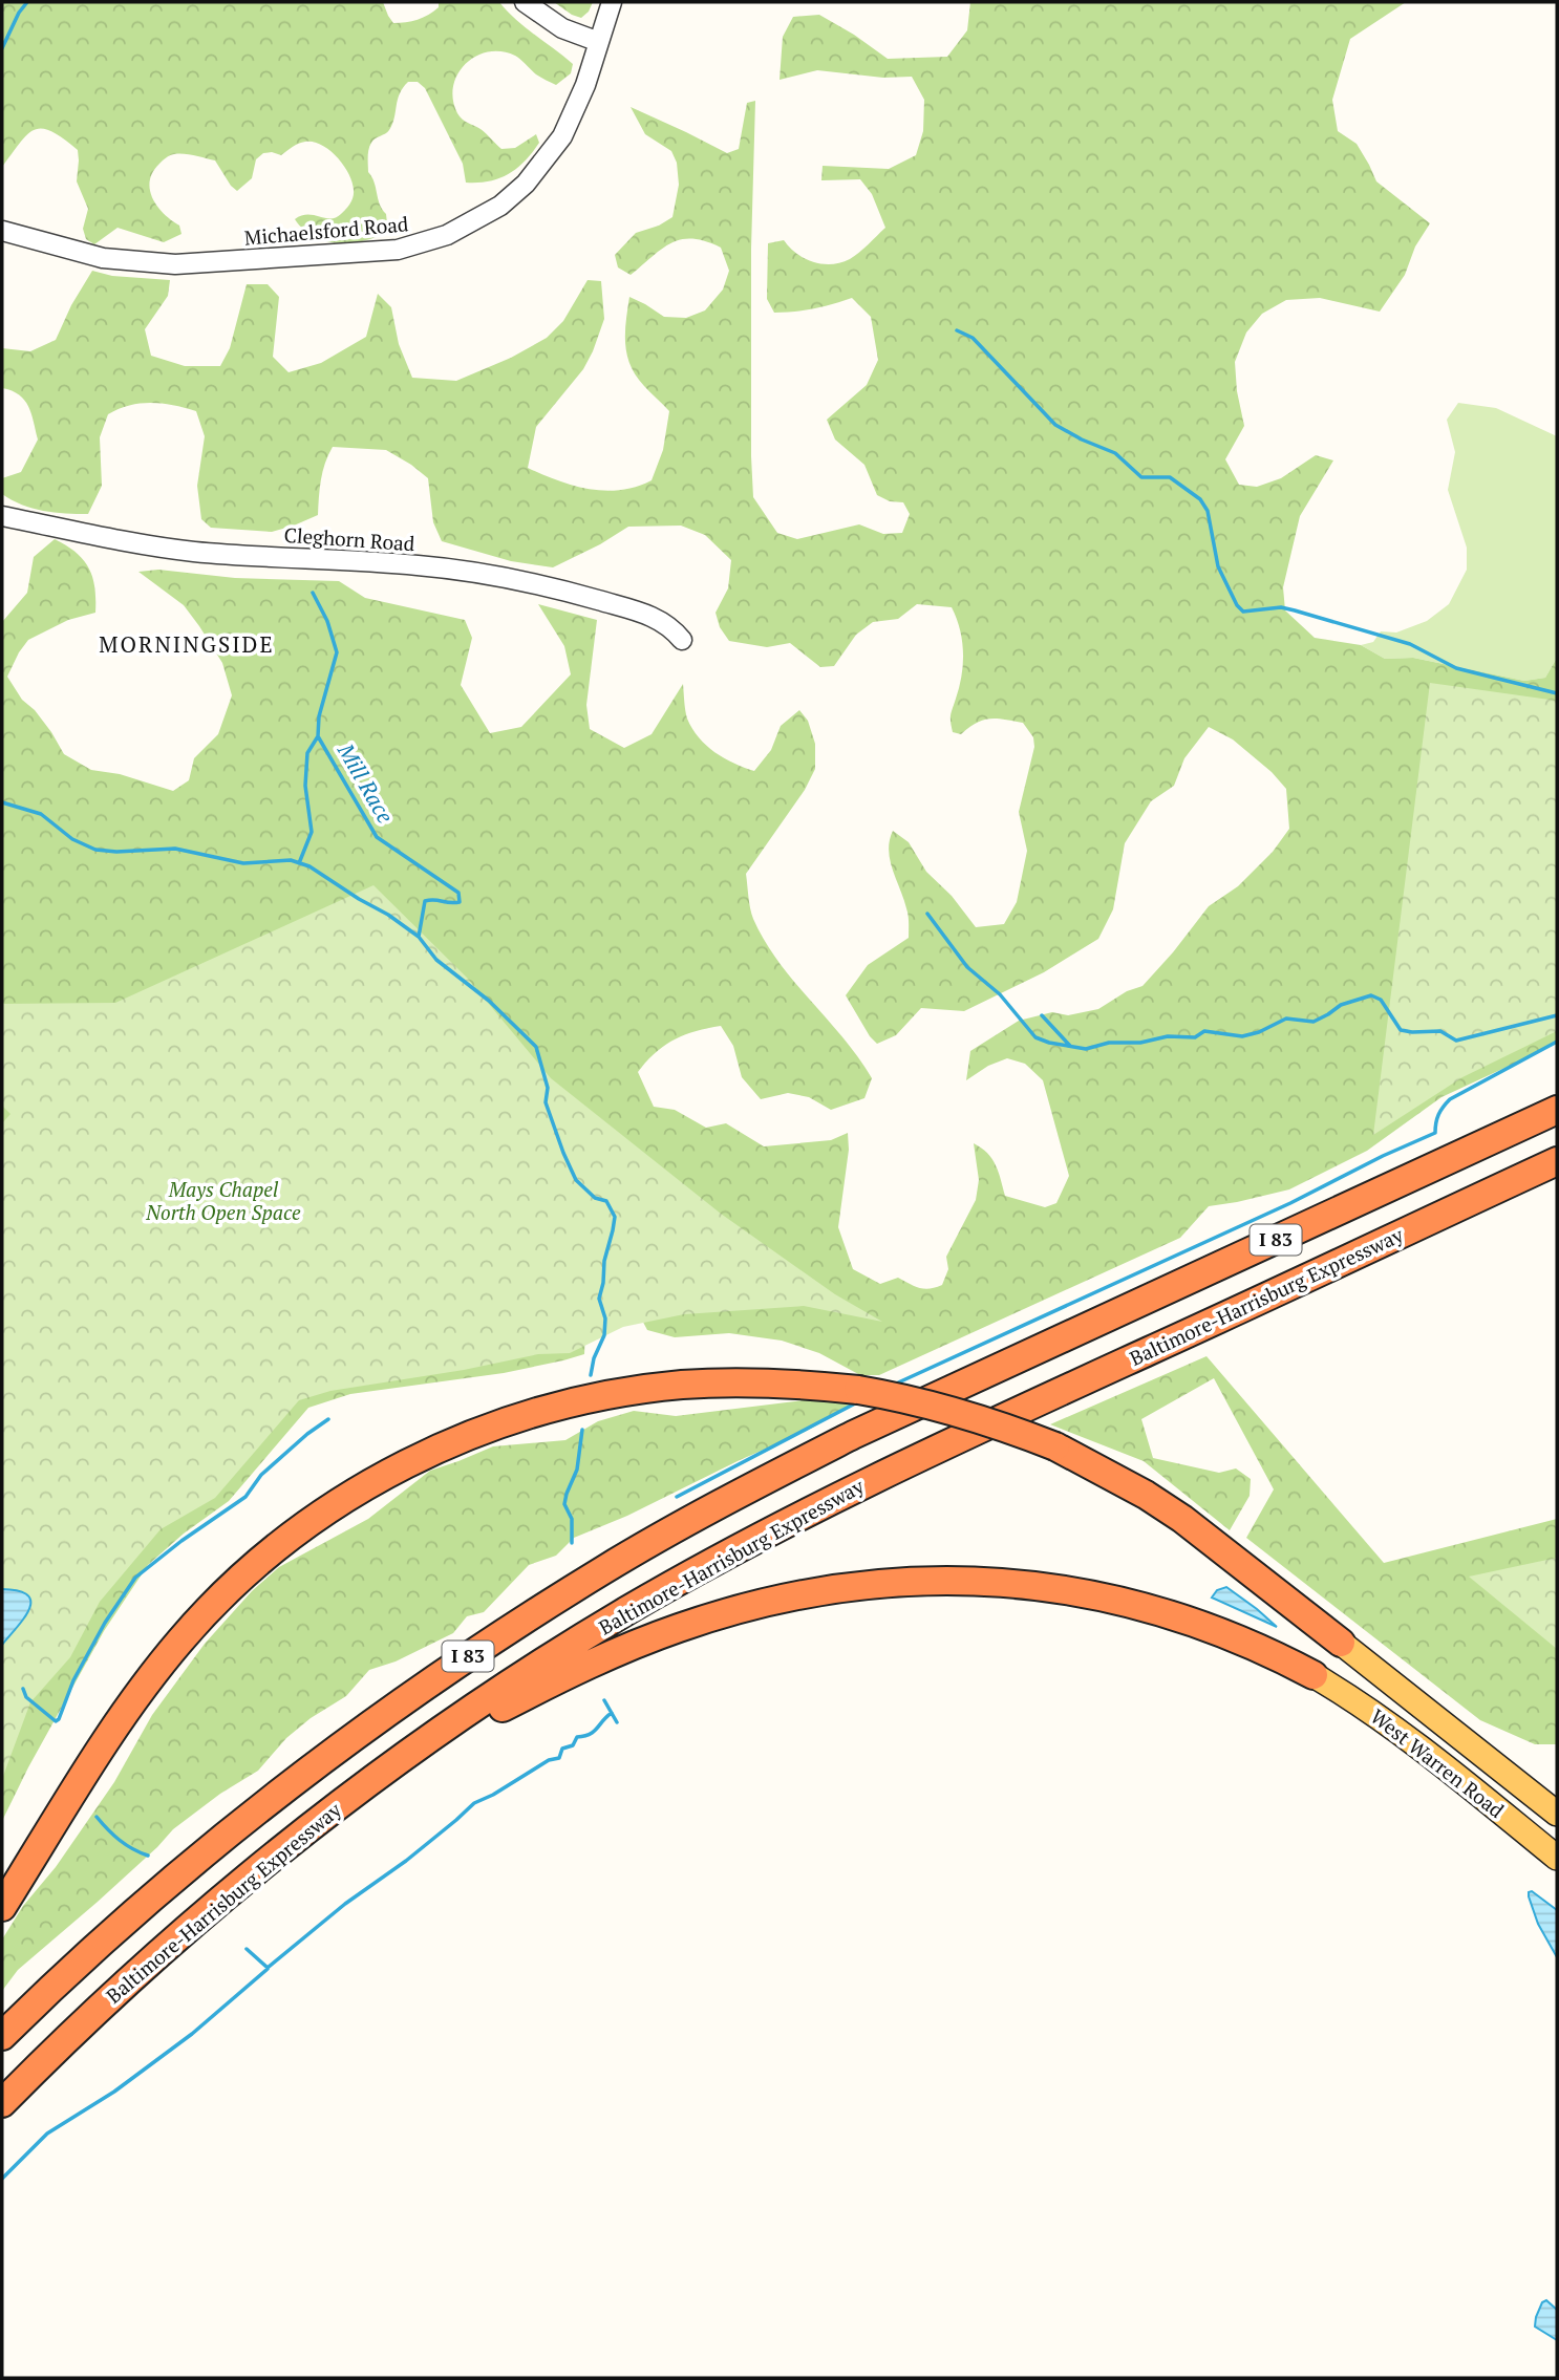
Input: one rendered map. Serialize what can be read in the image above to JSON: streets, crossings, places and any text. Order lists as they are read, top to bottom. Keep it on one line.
{"streets":{"highway":["I 83","Baltimore-Harrisburg Expressway"],"main road":["West Warren Road"],"street":["Michaelsford Road","Cleghorn Road"]},"districts":["MORNINGSIDE"],"water":["Mill Race"],"parks":["Mays Chapel North Open Space"]}
